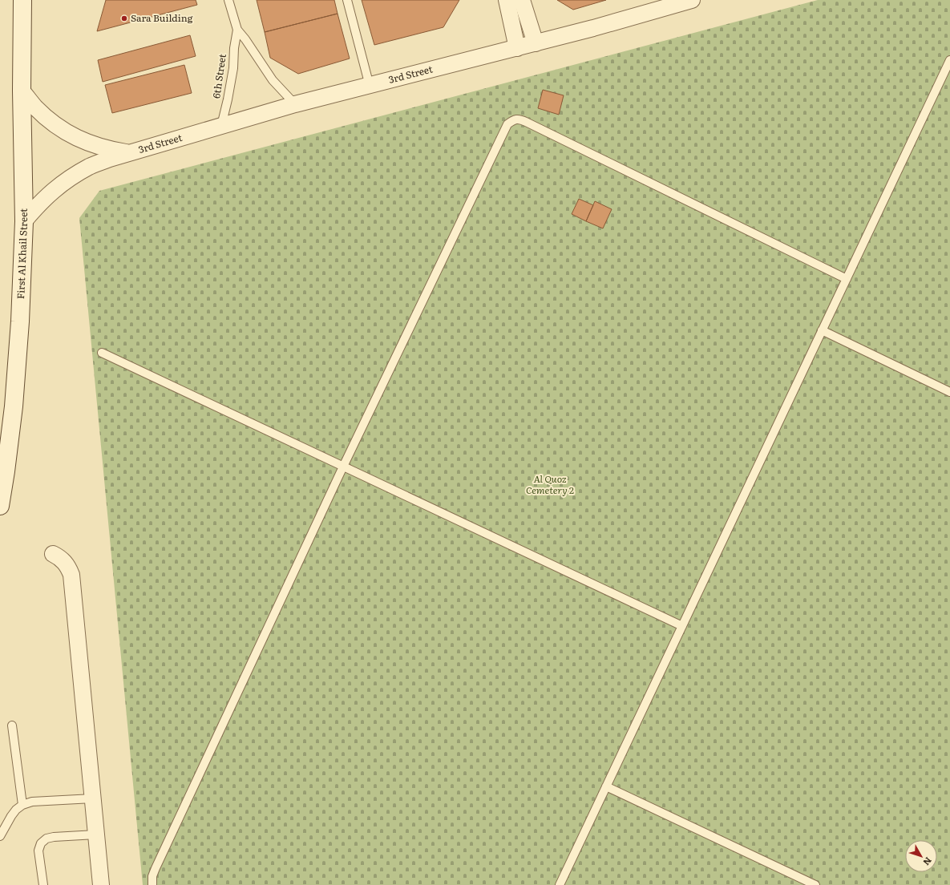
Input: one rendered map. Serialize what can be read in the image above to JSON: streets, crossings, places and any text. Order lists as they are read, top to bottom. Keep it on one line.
{"streets":{"main road":["First Al Khail Street"],"street":["3rd Street"],"lane":["6th Street"]},"crossings":[["3rd Street","6th Street"],["3rd Street","First Al Khail Street"]],"parks":["Al Quoz Cemetery 2"],"places":["Sara Building"],"north":"bottom right"}
